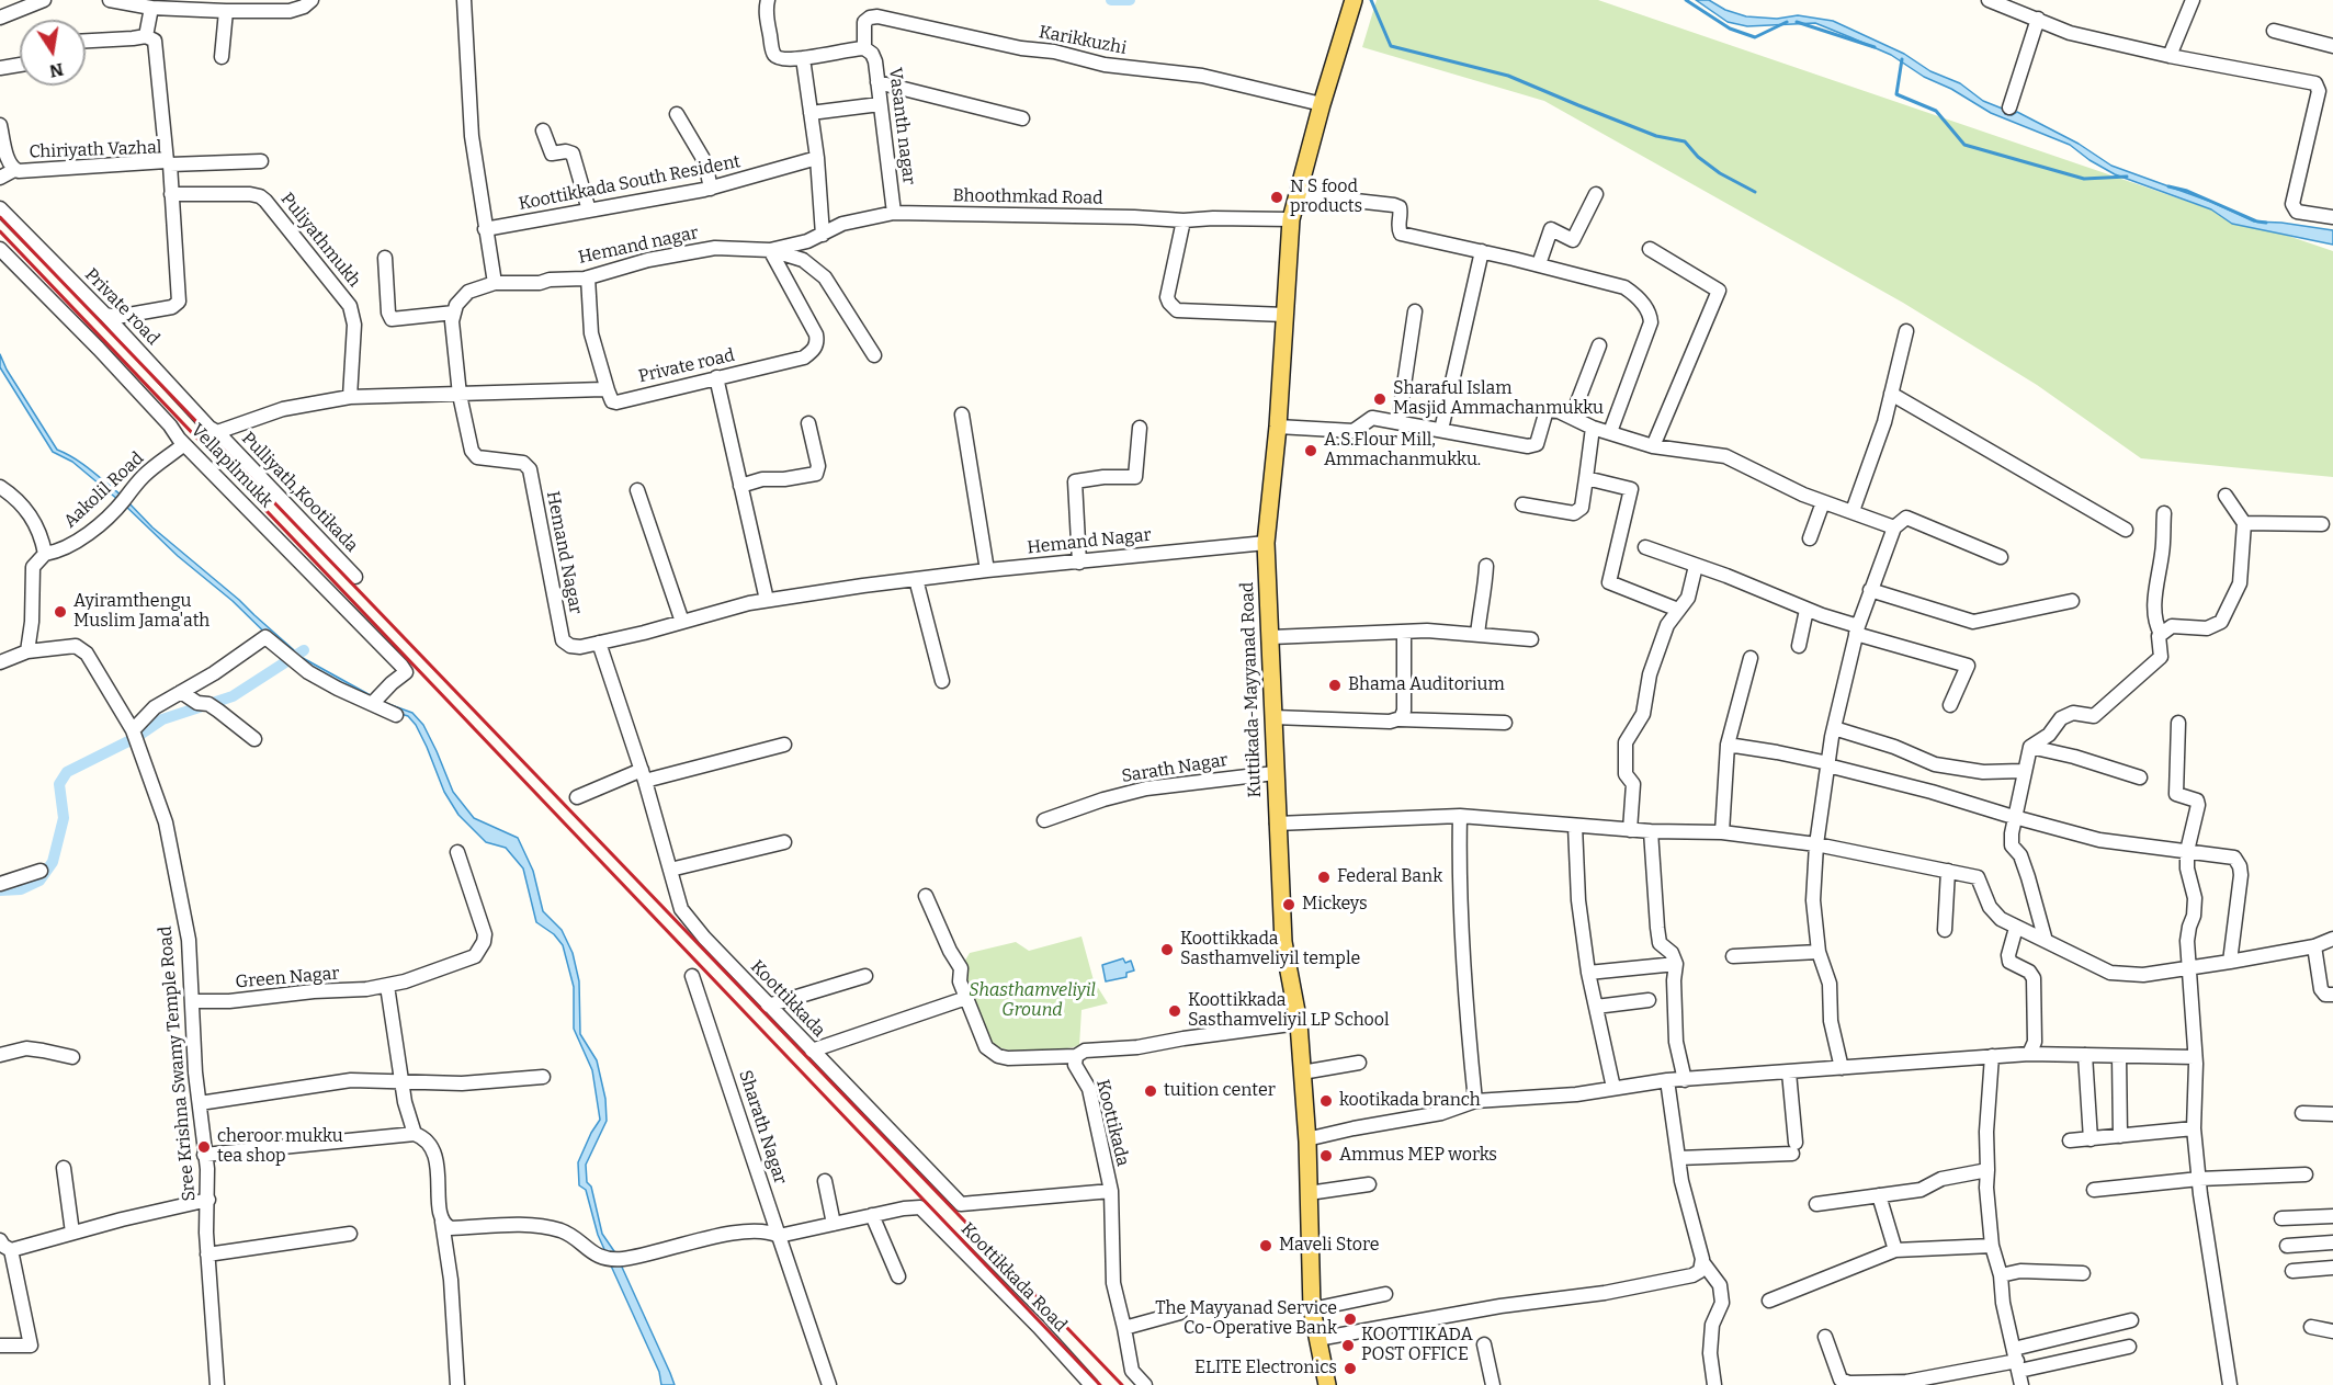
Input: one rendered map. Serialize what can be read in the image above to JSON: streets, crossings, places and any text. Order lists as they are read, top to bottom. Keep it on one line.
{"streets":{"main road":["Kuttikada-Mayyanad Road"],"street":["Karikkuzhi","Vasanth nagar","Chiriyath Vazhal","Koottikkada South Resident","Bhoothmkad Road","Puliyathmukh","Hemand nagar","Private road","Vellapilmukk","Aakolil Road","Pulliyath,Kootikada","Hemand Nagar","Sarath Nagar","Green Nagar","Koottikkada","Sree Krishna Swamy Temple Road","Koottikada","Sharath Nagar","Koottikkada Road"]},"crossings":[["Karikkuzhi","Vasanth nagar"],["Karikkuzhi","Kuttikada-Mayyanad Road"],["Vasanth nagar","Bhoothmkad Road"],["Chiriyath Vazhal","Puliyathmukh"],["Chiriyath Vazhal","Private road"],["Bhoothmkad Road","Hemand nagar"],["Bhoothmkad Road","Private road"],["Bhoothmkad Road","Kuttikada-Mayyanad Road"],["Puliyathmukh","Private road"],["Hemand nagar","Private road"],["Private road","Pulliyath,Kootikada"],["Private road","Hemand Nagar"],["Vellapilmukk","Aakolil Road"],["Hemand Nagar","Kuttikada-Mayyanad Road"],["Hemand Nagar","Koottikkada"],["Kuttikada-Mayyanad Road","Sarath Nagar"],["Green Nagar","Sree Krishna Swamy Temple Road"],["Koottikkada","Koottikada"]],"parks":["Shasthamveliyil Ground"],"places":["N S food products","Sharaful Islam Masjid Ammachanmukku","A.S.Flour Mill, Ammachanmukku.","Ayiramthengu Muslim Jama'ath","Bhama Auditorium","Federal Bank","Mickeys","Koottikkada Sasthamveliyil temple","Koottikkada Sasthamveliyil LP School","tuition center","kootikada branch","cheroor mukku tea shop","Ammus MEP works","Maveli Store","The Mayyanad Service Co-Operative Bank","KOOTTIKADA POST OFFICE","ELITE Electronics"],"north":"bottom"}
